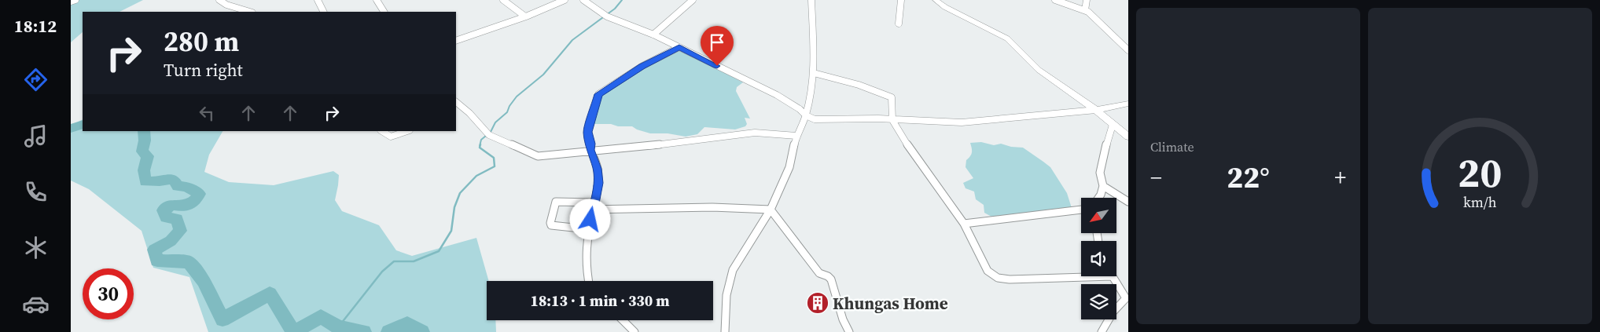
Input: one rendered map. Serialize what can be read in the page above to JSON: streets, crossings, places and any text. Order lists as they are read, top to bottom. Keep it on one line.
{"places":{"building":["Khungas Home"]},"north":"bottom left","page":{"tabs":"18:12","tile":"Climate","turn":["280 m","Turn right"],"heat":["−","22°","+"],"limit":"30","trip":"18:13 · 1 min · 330 m","gauge":["20","km/h"]}}
